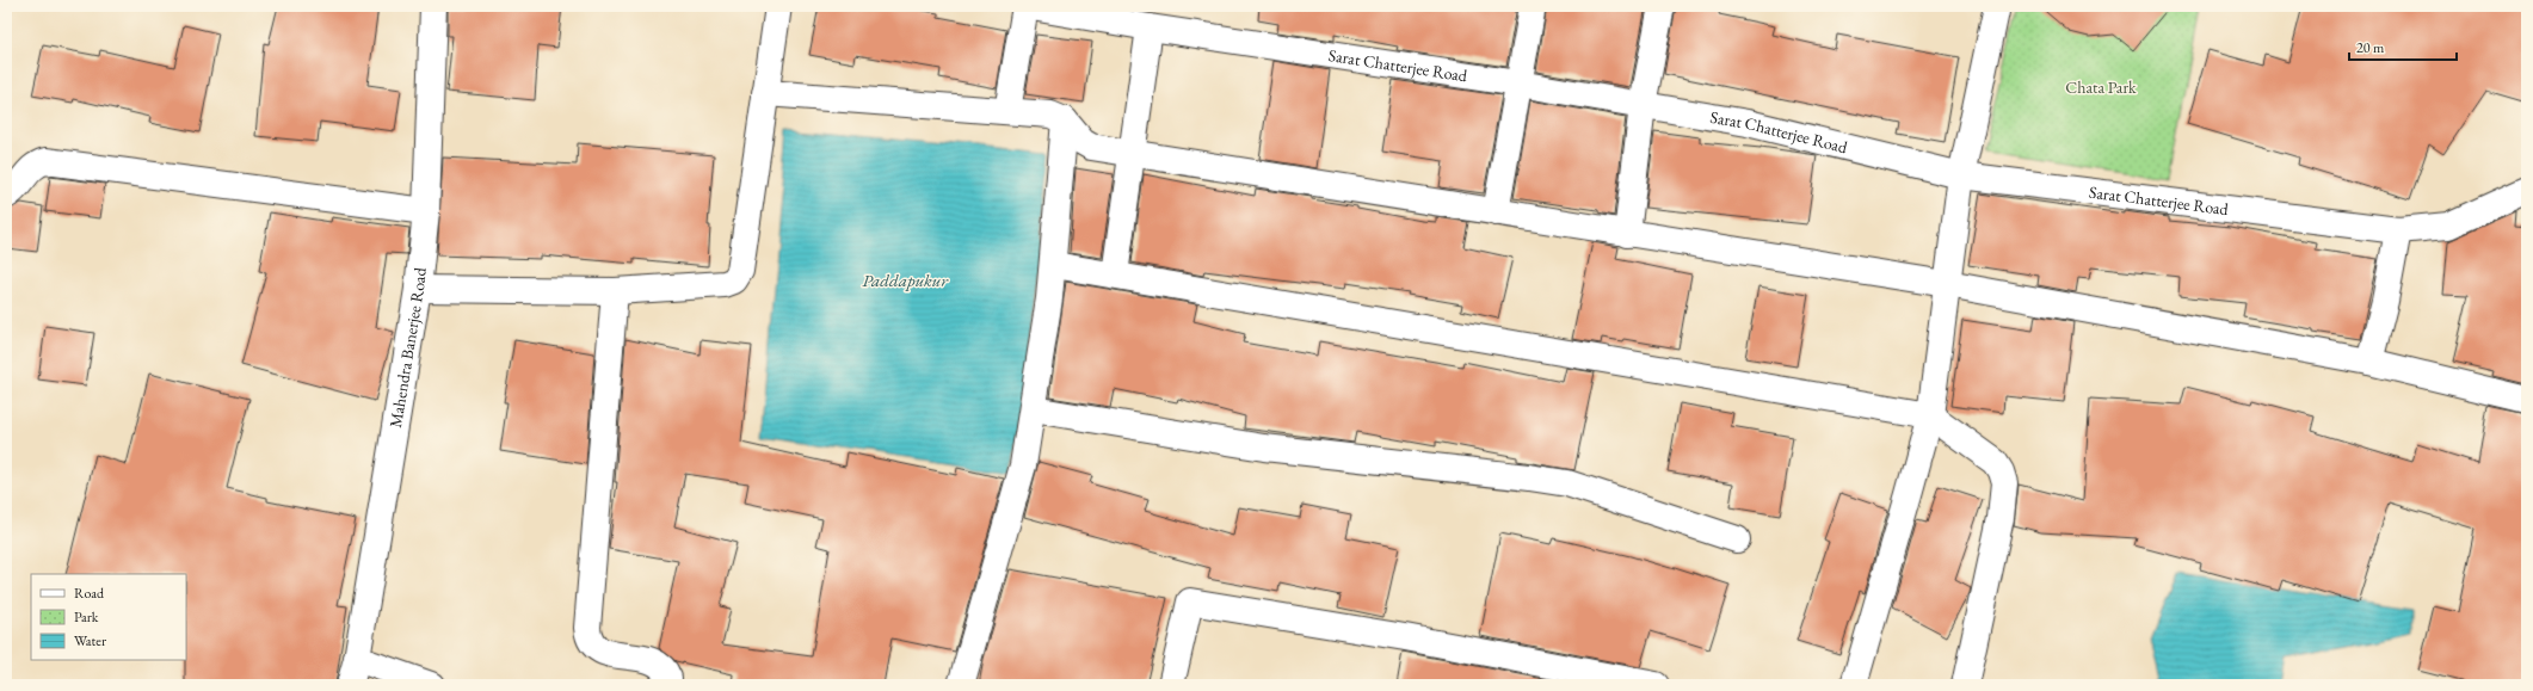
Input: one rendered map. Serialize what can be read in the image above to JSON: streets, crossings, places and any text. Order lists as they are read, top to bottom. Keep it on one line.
{"streets":{"street":["Sarat Chatterjee Road","Mahendra Banerjee Road"]},"water":["Paddapukur"],"parks":["Chata Park"],"legend":["Road","Park","Water"],"scale_bar":"20 m"}
